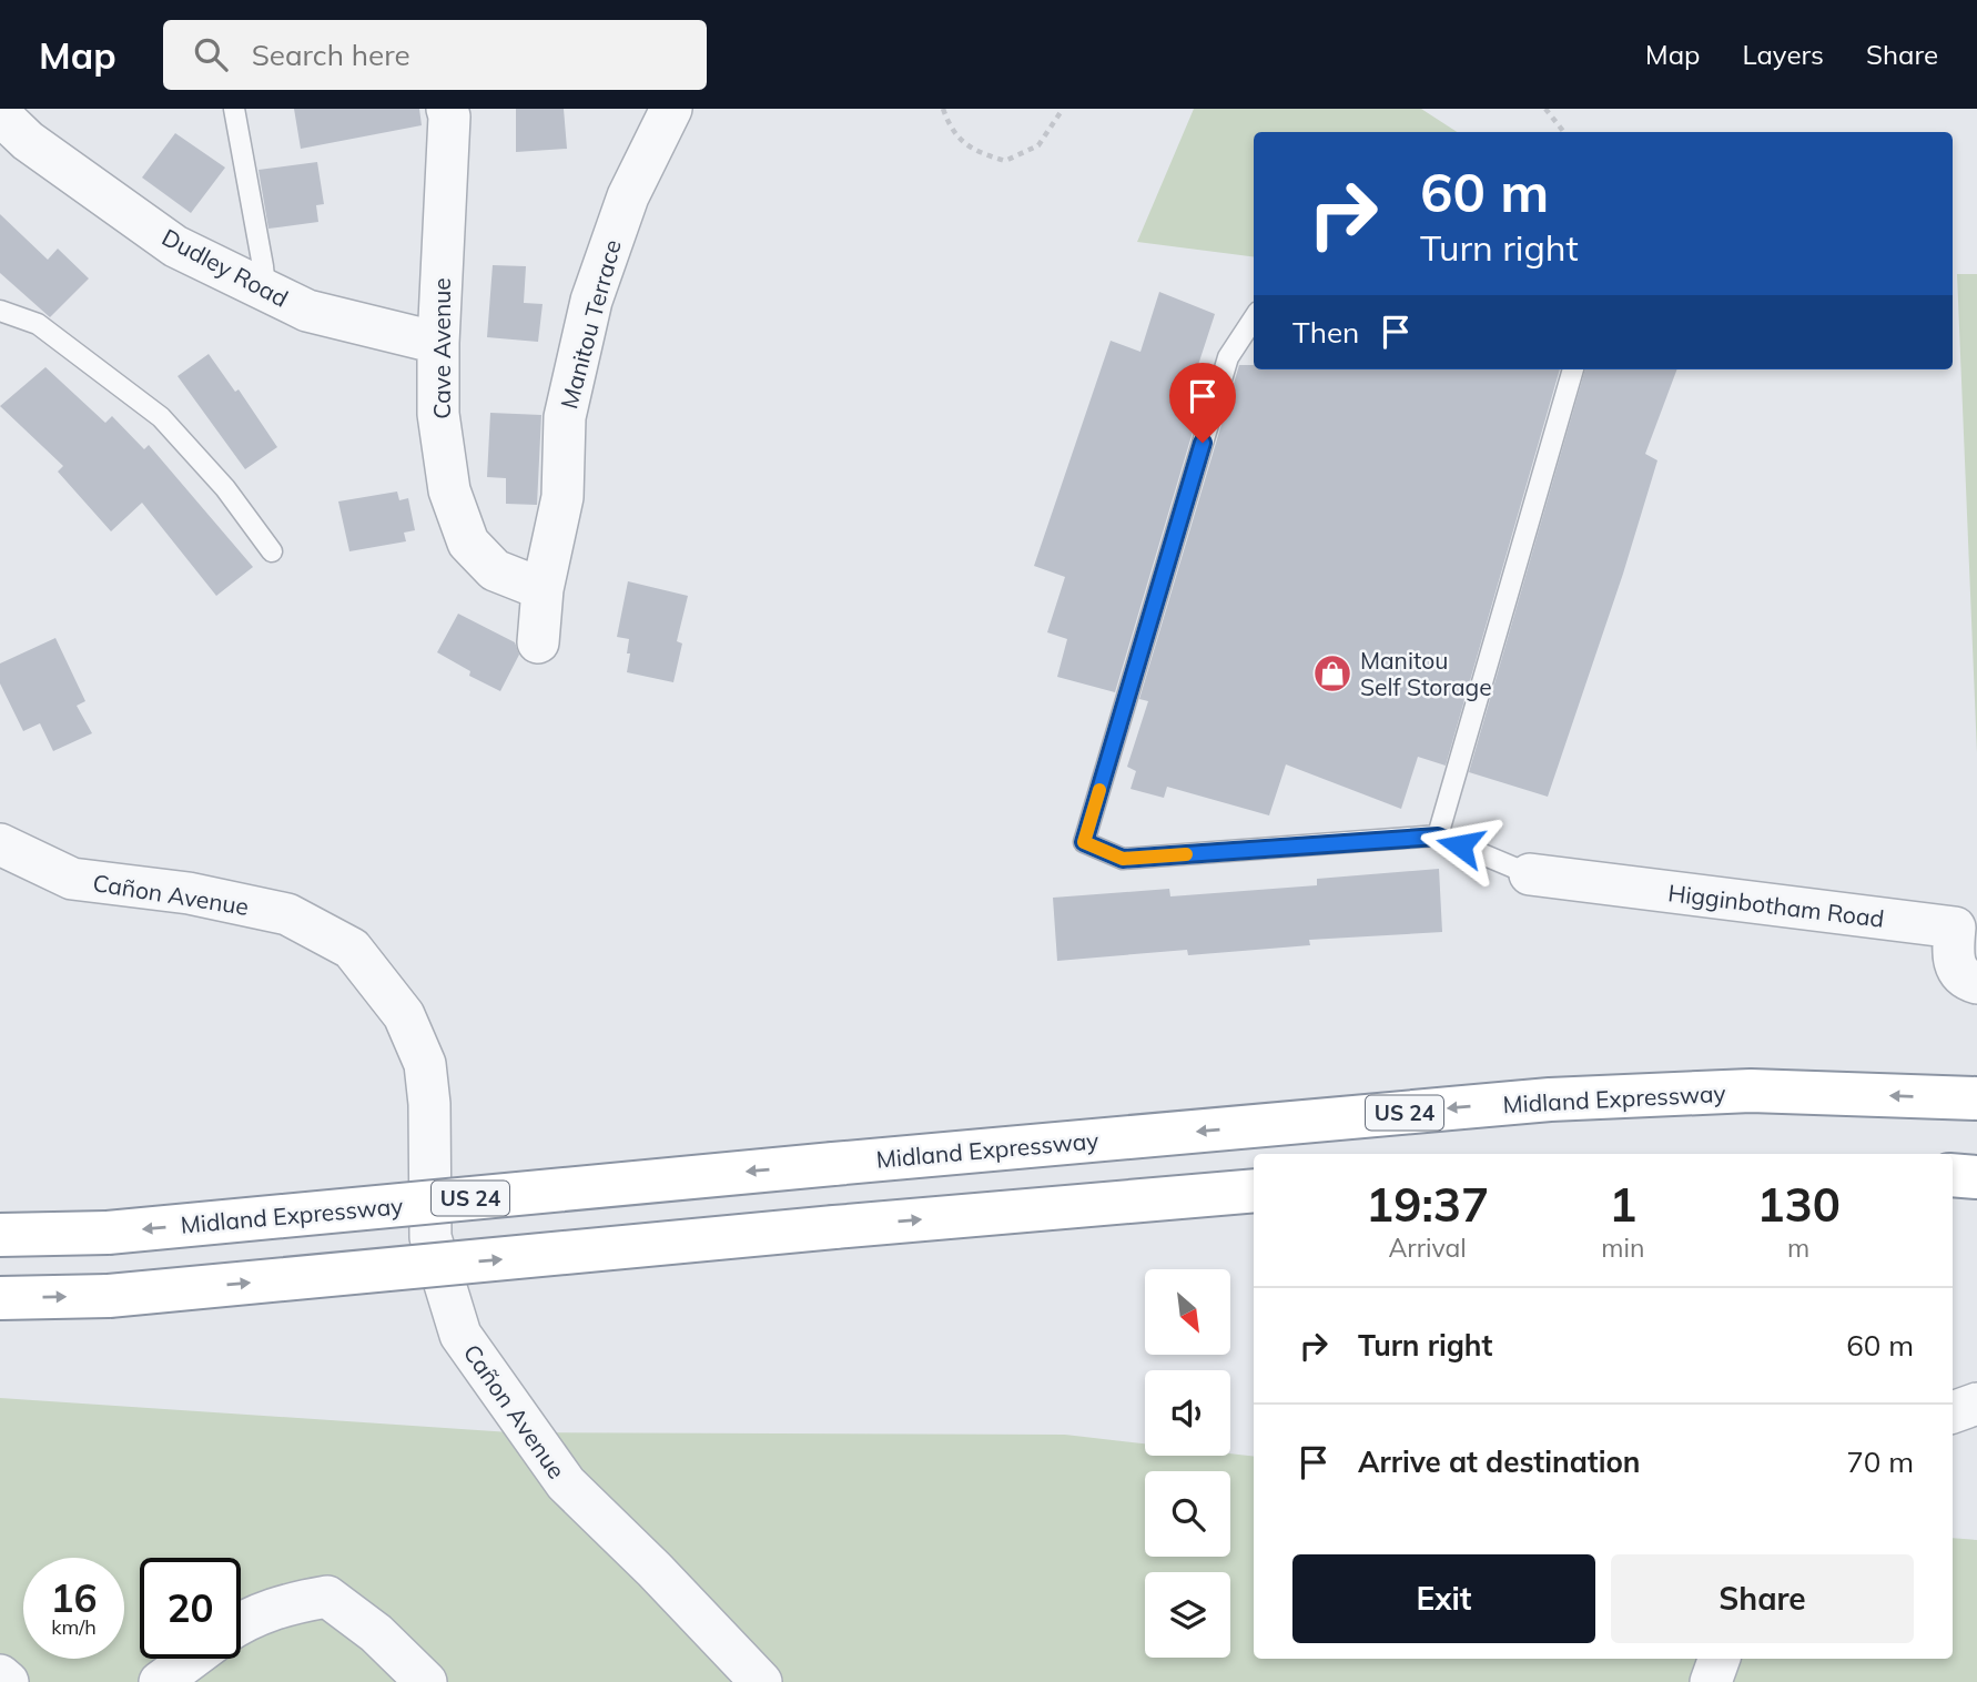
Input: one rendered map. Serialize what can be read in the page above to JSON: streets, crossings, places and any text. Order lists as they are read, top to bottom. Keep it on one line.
{"streets":{"highway":["Midland Expressway","US 24"],"street":["Dudley Road","Manitou Terrace","Cave Avenue","Cañon Avenue","Higginbotham Road"]},"crossings":[["Dudley Road","Cave Avenue"],["Manitou Terrace","Cave Avenue"]],"places":{"shop":["Manitou Self Storage"]},"north":"bottom right","page":{"header":"Map","search":"Search here","nav":["Map","Layers","Share"],"turn":["60 m","Turn right"],"then":"Then","eta":["19:37","Arrival","1","min","130","m"],"list":[{"name":"Turn right","value":"60 m"},{"name":"Arrive at destination","value":"70 m"}],"buttons":["Exit","Share"],"speed":"16 km/h","limit":"20"}}
